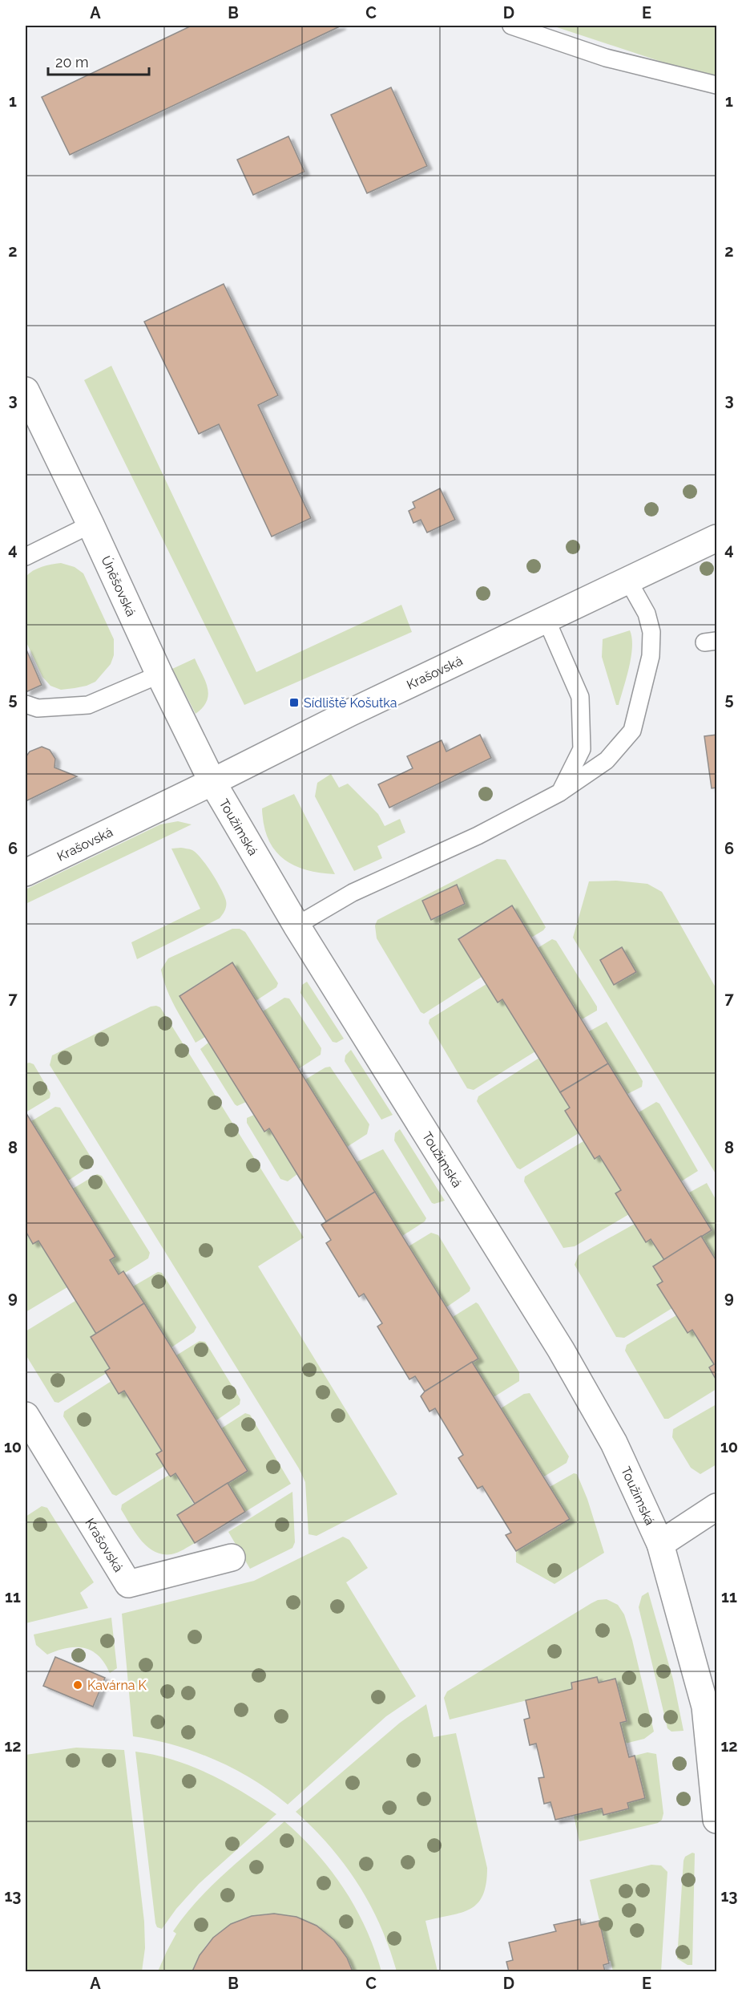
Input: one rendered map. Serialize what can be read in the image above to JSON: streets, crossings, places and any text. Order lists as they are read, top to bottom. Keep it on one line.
{"streets":{"street":["Úněšovská","Krašovská","Toužimská"]},"crossings":[["Úněšovská","Krašovská"],["Úněšovská","Toužimská"],["Krašovská","Toužimská"]],"places":{"transit":["Sídliště Košutka"],"other":["Kavárna K"]},"scale_bar":"20 m","grid":{"columns":["A","B","C","D","E"],"rows":["1","2","3","4","5","6","7","8","9","10","11","12","13"]}}
